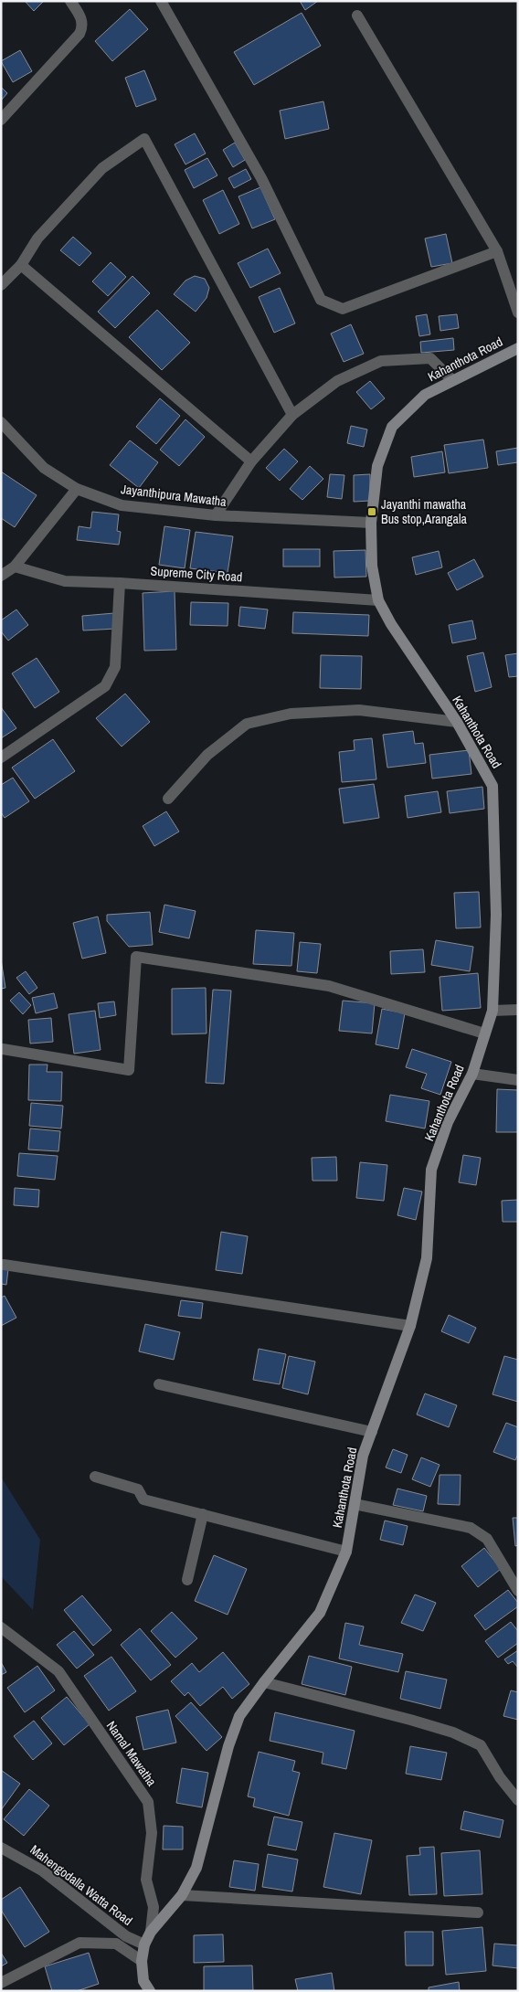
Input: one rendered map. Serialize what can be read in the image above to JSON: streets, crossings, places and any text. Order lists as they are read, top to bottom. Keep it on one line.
{"streets":{"main road":["Kahanthota Road"],"street":["Jayanthipura Mawatha","Supreme City Road","Namal Mawatha","Mahengodalla Watta Road"]},"crossings":[["Kahanthota Road","Jayanthipura Mawatha"],["Kahanthota Road","Supreme City Road"],["Kahanthota Road","Namal Mawatha"],["Kahanthota Road","Mahengodalla Watta Road"]],"places":{"transit":["Jayanthi mawatha Bus stop,Arangala"]}}
